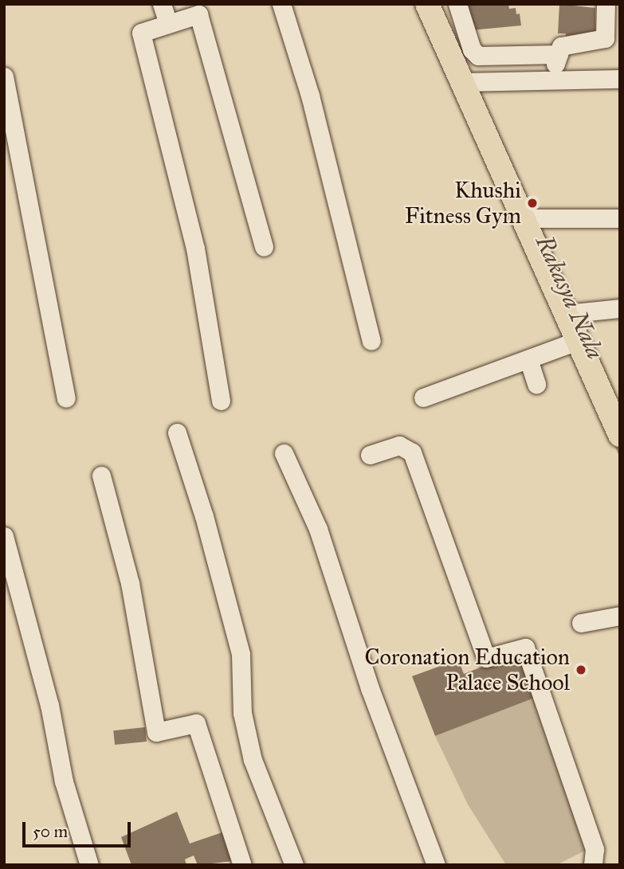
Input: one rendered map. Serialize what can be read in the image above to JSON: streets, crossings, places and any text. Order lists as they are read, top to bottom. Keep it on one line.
{"water":["Rakasya Nala"],"places":["Khushi Fitness Gym","Coronation Education Palace School"],"scale_bar":"50 m"}
